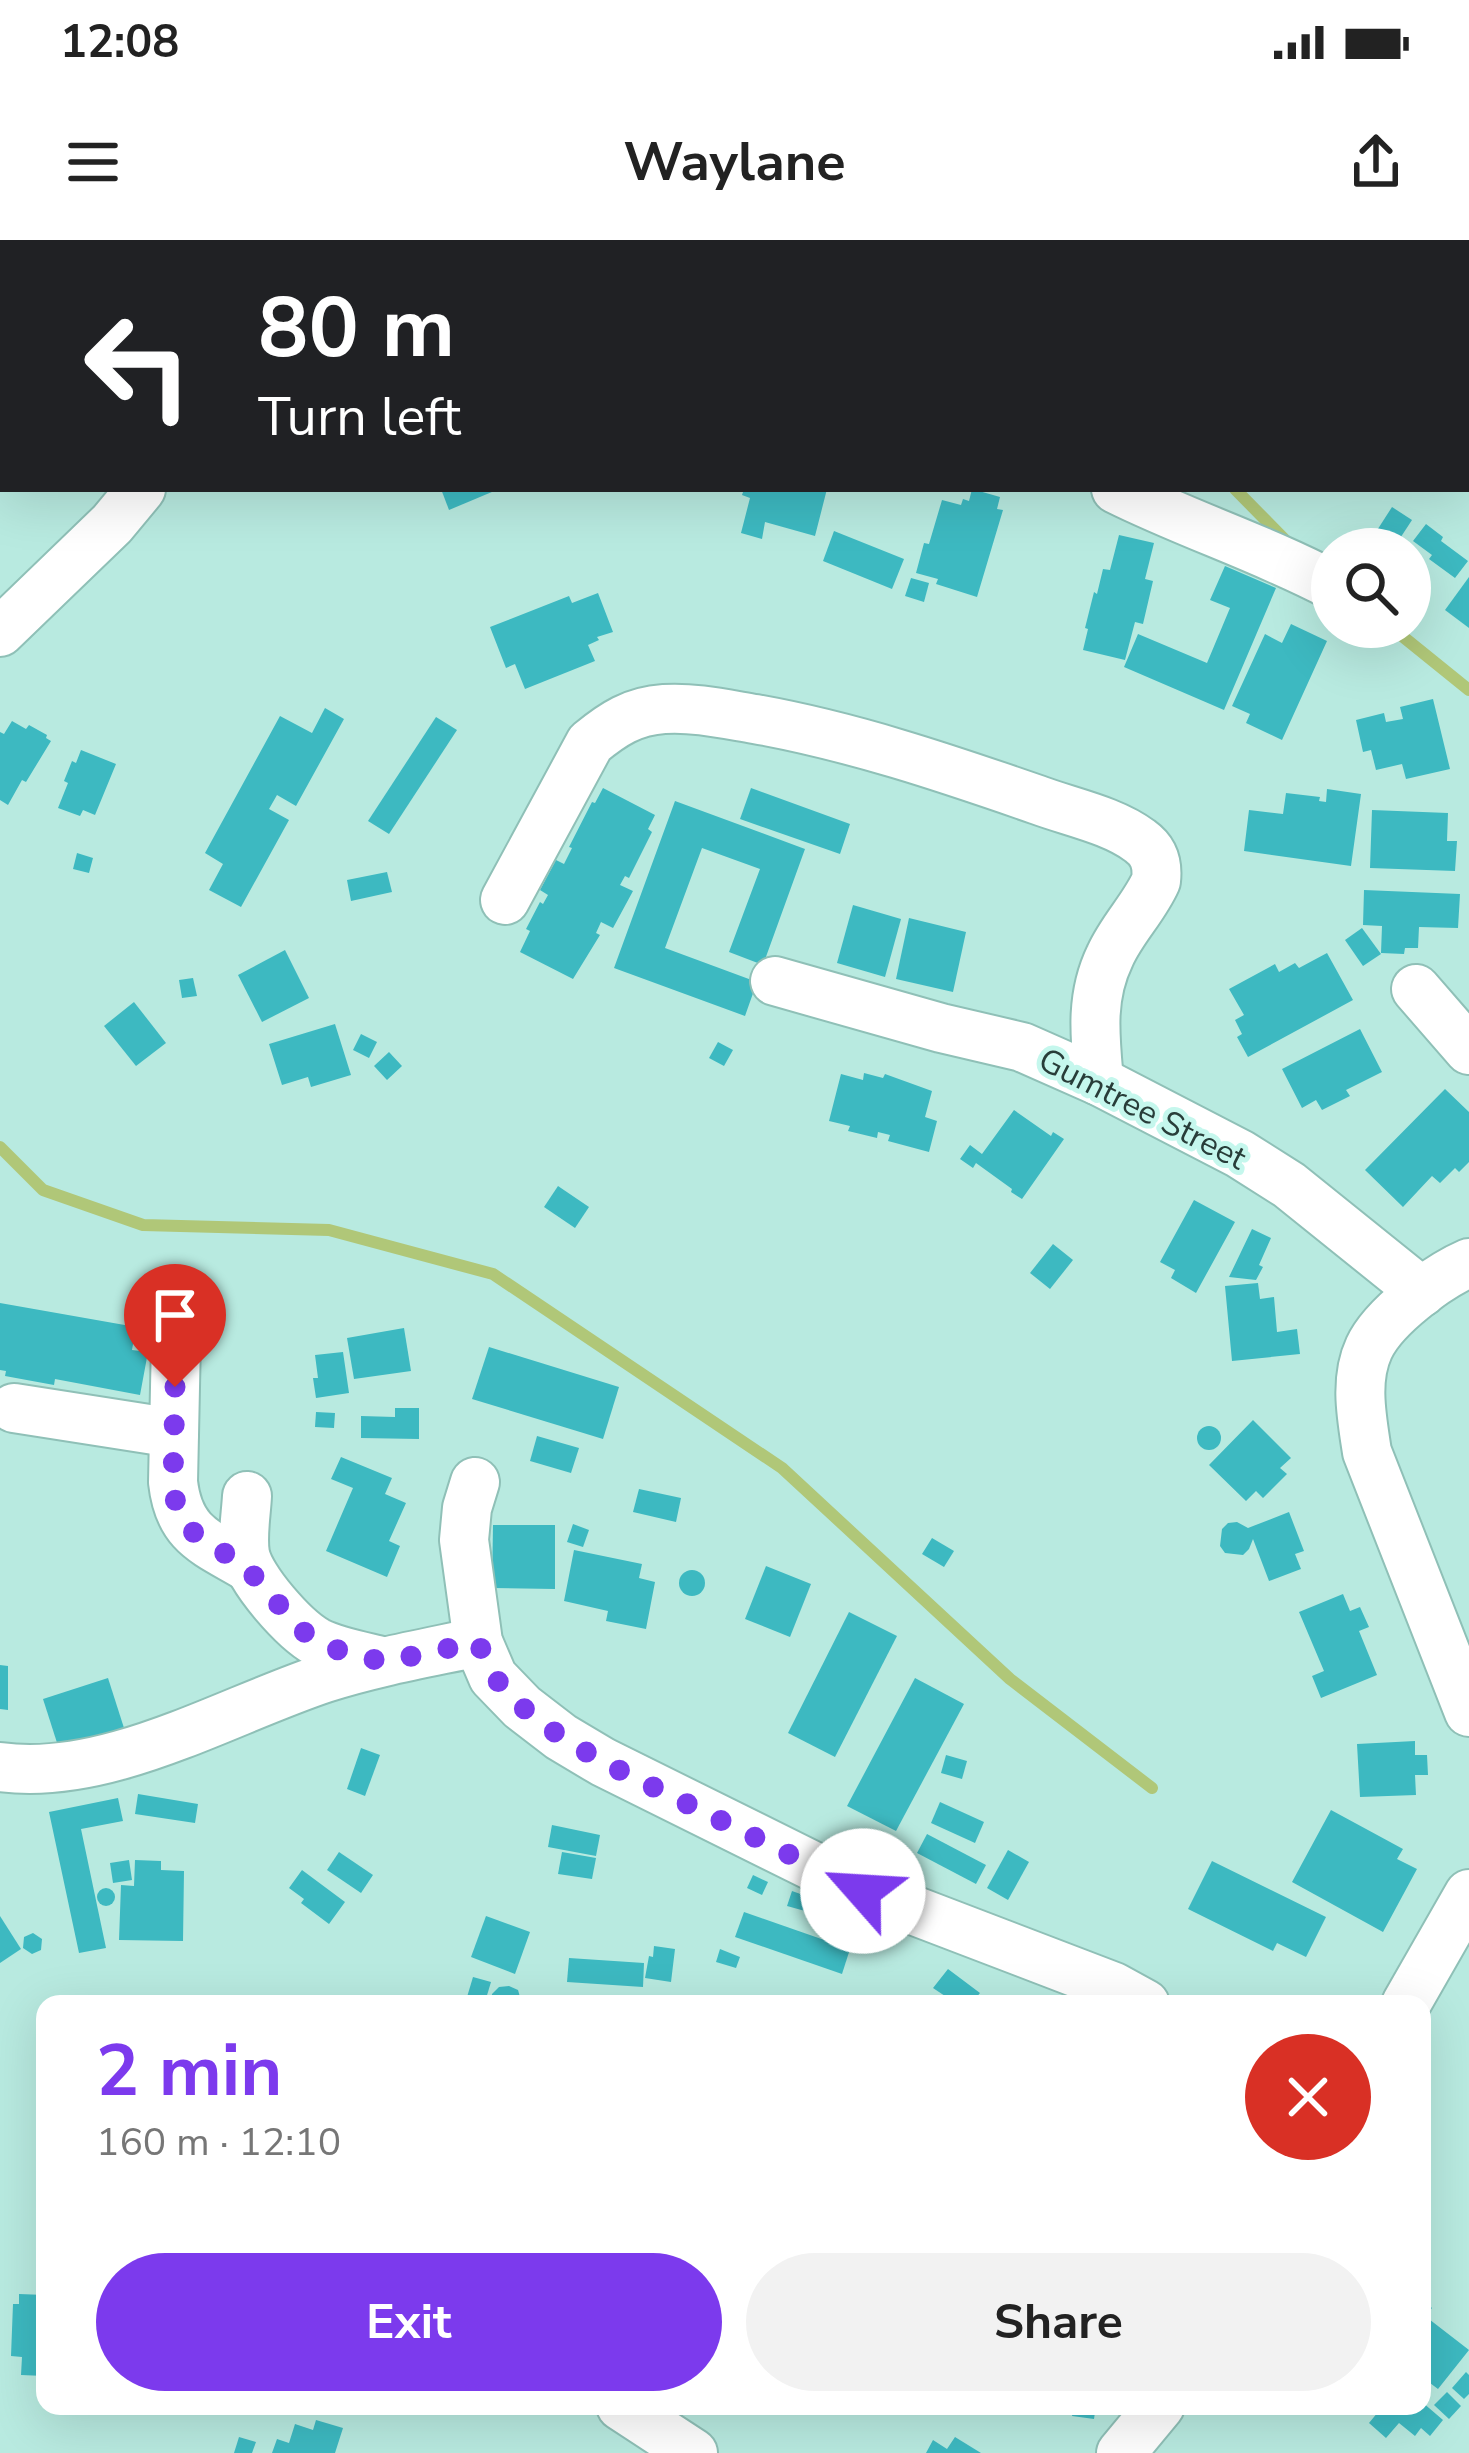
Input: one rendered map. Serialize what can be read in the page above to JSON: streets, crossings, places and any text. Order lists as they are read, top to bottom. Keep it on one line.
{"streets":{"street":["Gumtree Street"]},"page":{"status":"12:08","header":"Waylane","turn":["80 m","Turn left"],"heading":["2 min","160 m · 12:10"],"buttons":["Exit","Share"]}}
